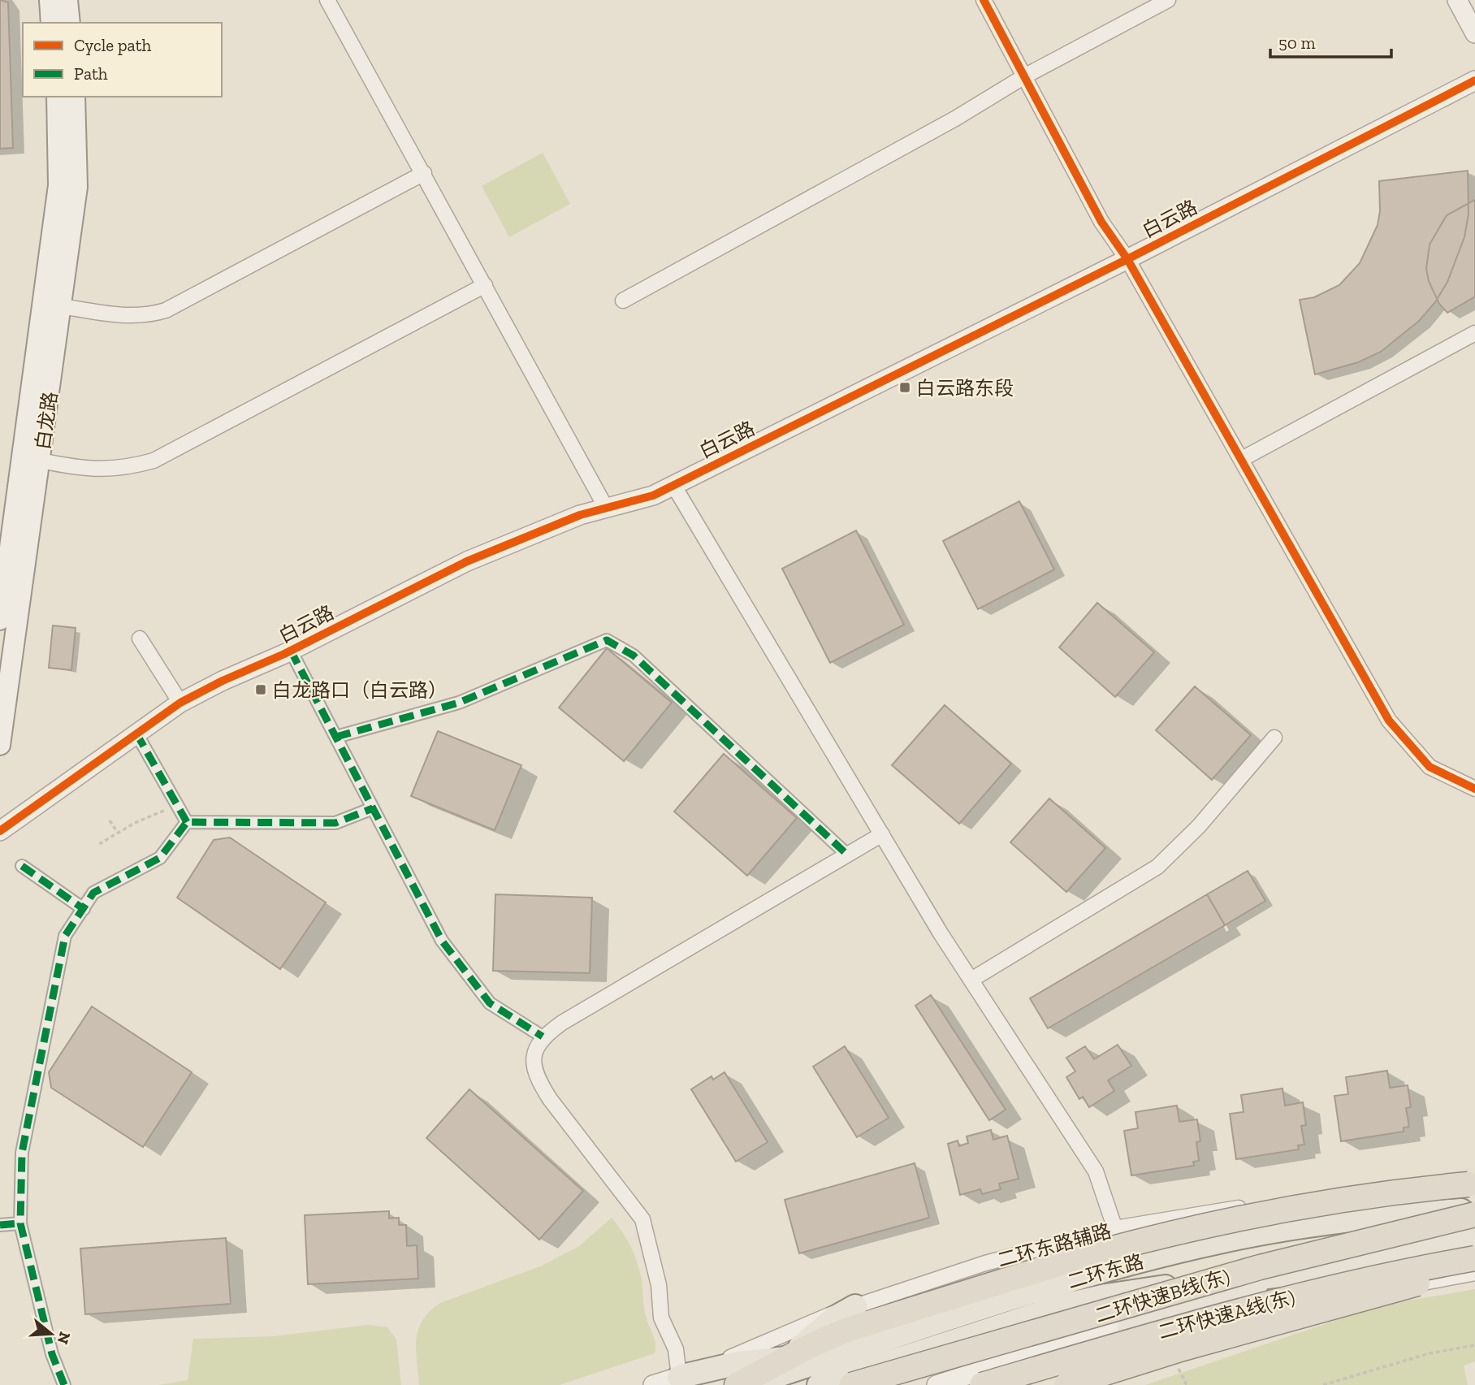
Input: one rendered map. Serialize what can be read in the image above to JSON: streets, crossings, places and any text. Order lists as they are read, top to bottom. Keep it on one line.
{"streets":{"highway":["二环快速B线(东)","二环快速A线(东)"],"main road":["白龙路","二环东路"],"street":["白云路","二环东路辅路"]},"places":{"transit":["白云路东段","白龙路口（白云路）"]},"legend":["Cycle path","Path"],"scale_bar":"50 m","north":"right"}
